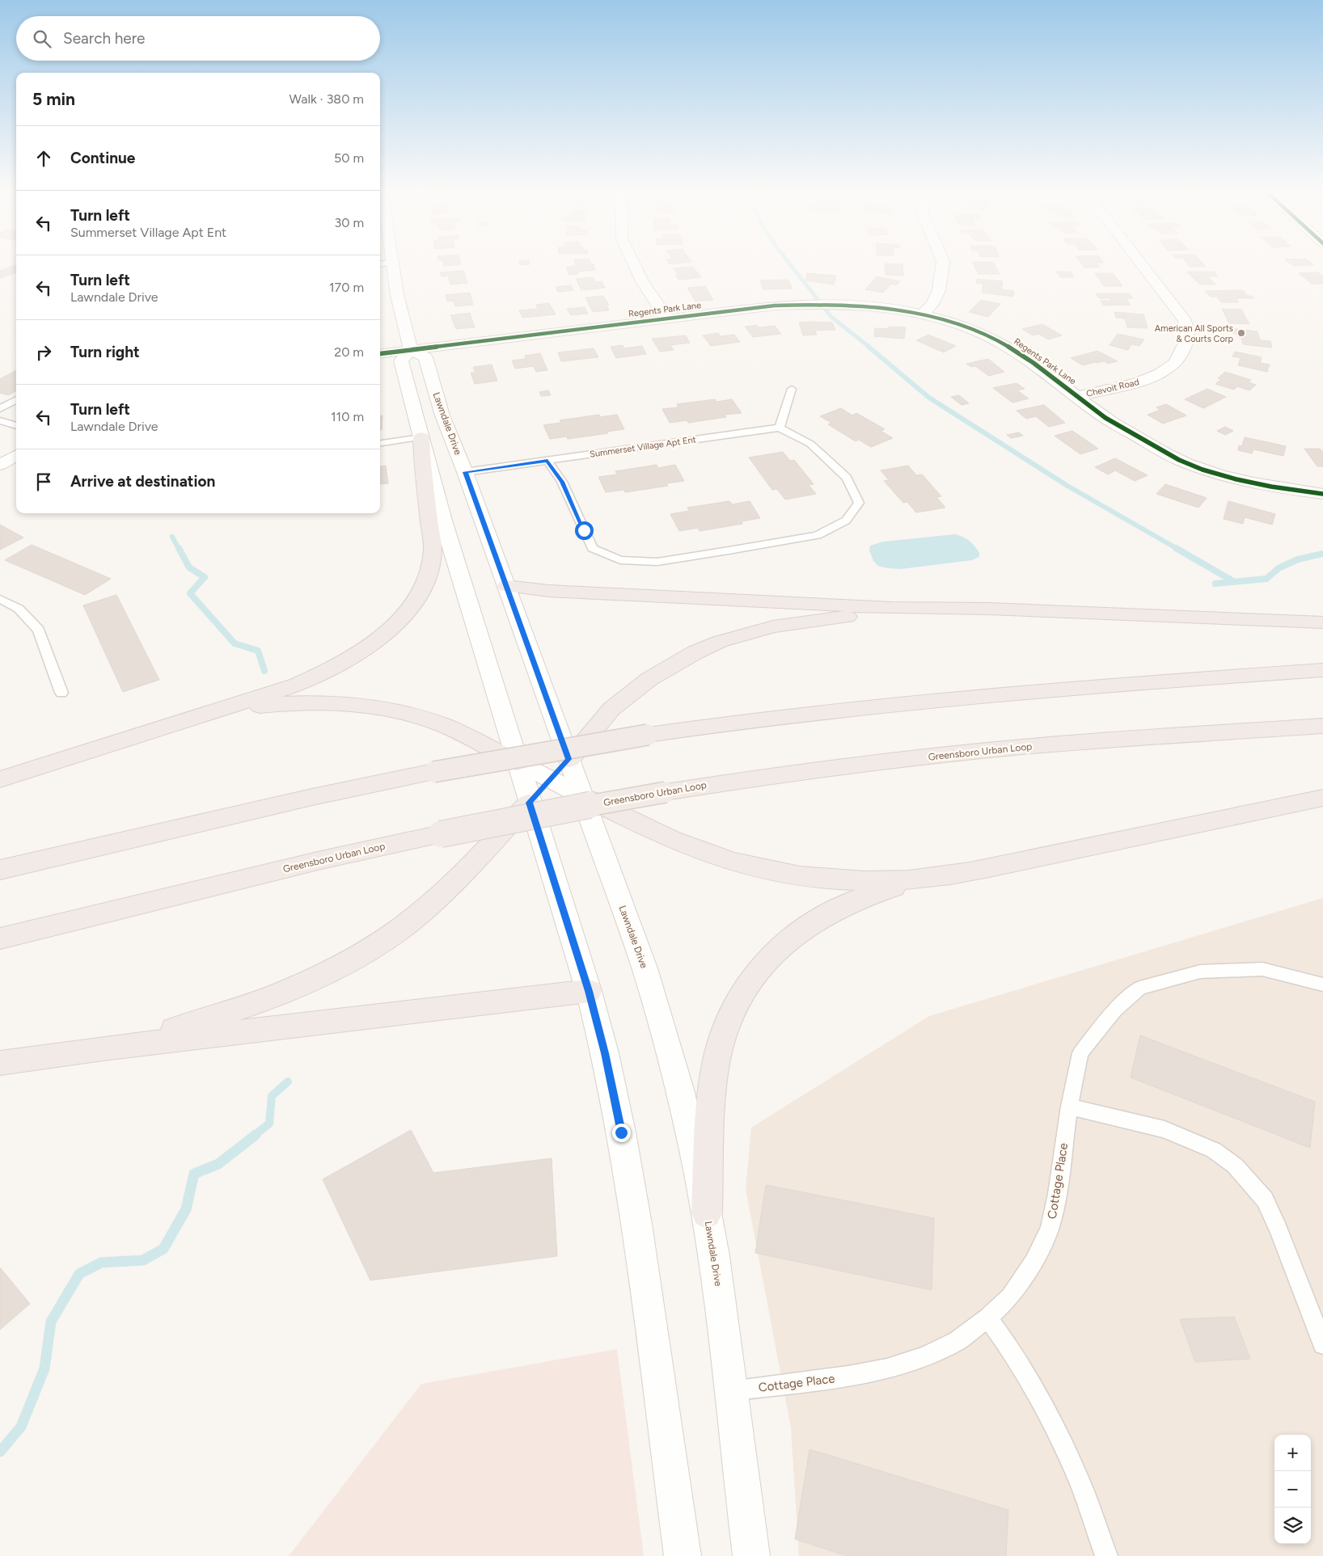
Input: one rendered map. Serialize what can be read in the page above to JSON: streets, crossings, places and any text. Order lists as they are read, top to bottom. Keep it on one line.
{"streets":{"highway":["Greensboro Urban Loop"],"street":["Regents Park Lane","Chevoit Road","Lawndale Drive"],"lane":["Summerset Village Apt Ent","Cottage Place"]},"crossings":[["Regents Park Lane","Chevoit Road"],["Regents Park Lane","Lawndale Drive"],["Lawndale Drive","Summerset Village Apt Ent"],["Lawndale Drive","Cottage Place"]],"places":["American All Sports & Courts Corp"],"page":{"search":"Search here","heading":["5 min","Walk · 380 m"],"list":[["Continue","50 m"],["Turn left","Summerset Village Apt Ent","30 m"],["Turn left","Lawndale Drive","170 m"],["Turn right","20 m"],["Turn left","Lawndale Drive","110 m"],"Arrive at destination"],"map_buttons":["+","−"]}}
